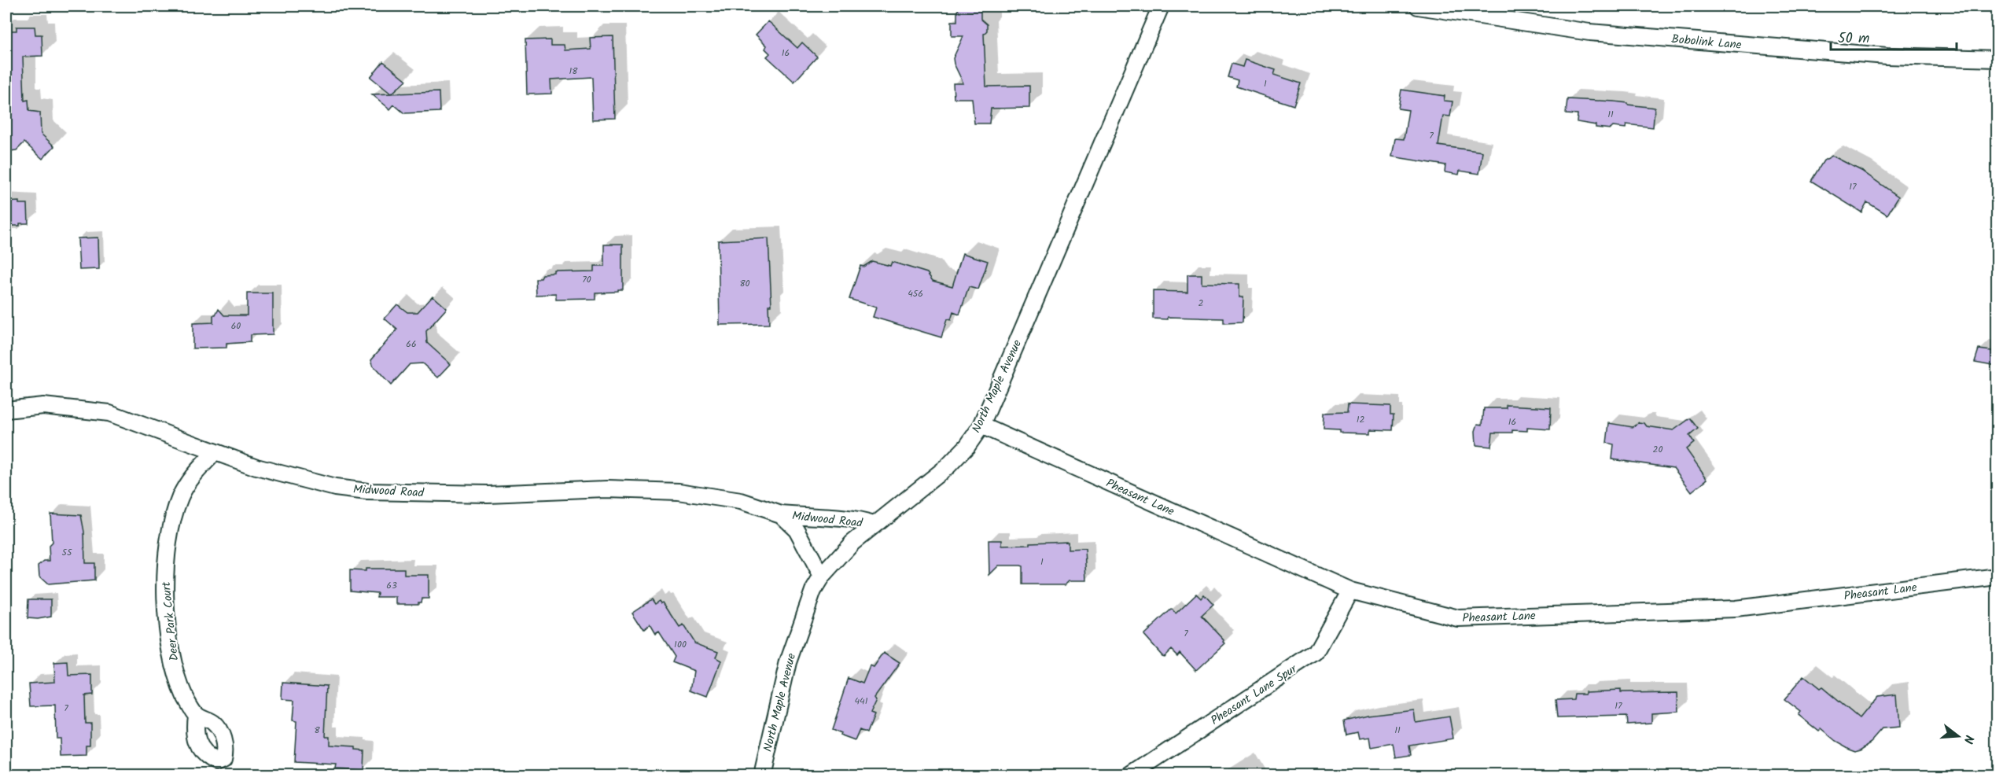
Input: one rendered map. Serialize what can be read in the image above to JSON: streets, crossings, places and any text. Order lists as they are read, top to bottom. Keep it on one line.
{"streets":{"street":["Bobolink Lane","North Maple Avenue","Midwood Road","Pheasant Lane","Deer Park Court","Pheasant Lane Spur"]},"crossings":[["North Maple Avenue","Midwood Road"],["North Maple Avenue","Pheasant Lane"],["Midwood Road","Deer Park Court"],["Pheasant Lane","Pheasant Lane Spur"]],"house_numbers":["16","18","1","11","7","17","70","80","456","2","60","66","12","16","20","55","1","63","7","100","441","17","7","8","11"],"scale_bar":"50 m","north":"right"}
